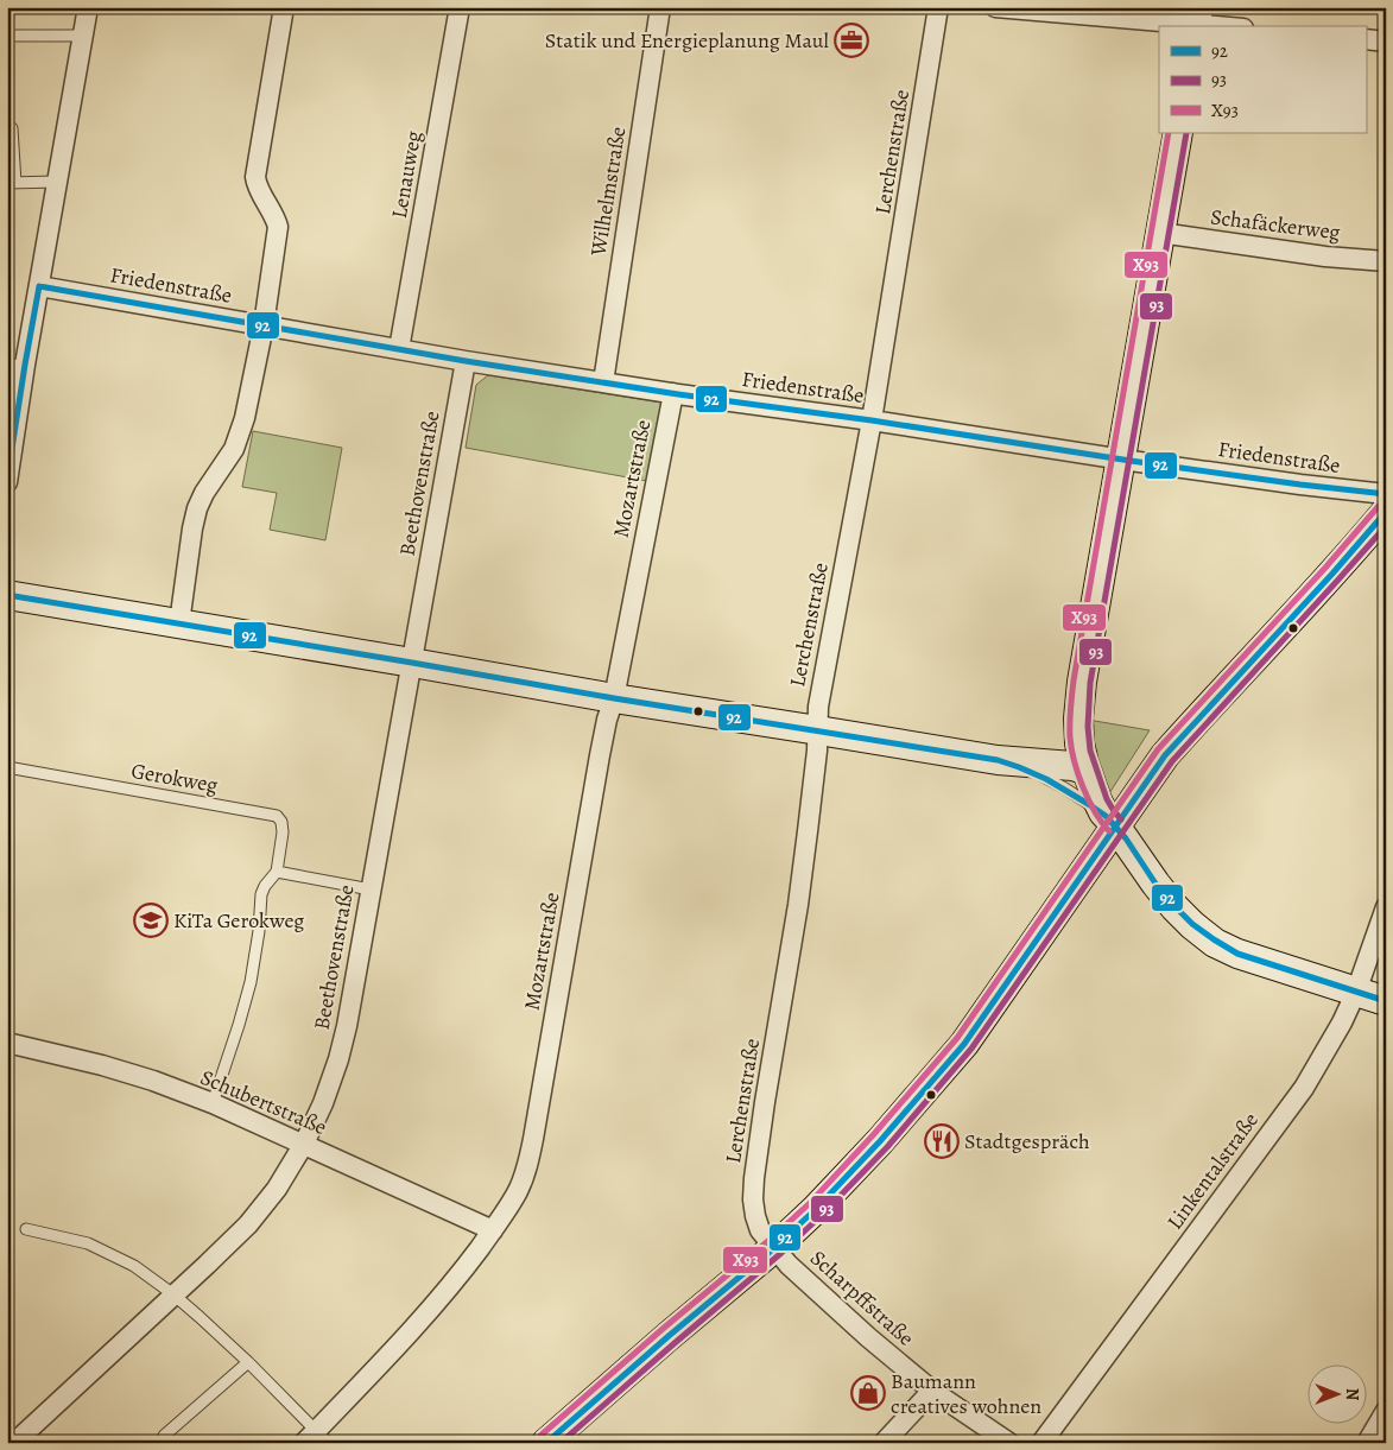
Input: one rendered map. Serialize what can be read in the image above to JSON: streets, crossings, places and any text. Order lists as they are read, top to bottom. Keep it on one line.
{"streets":{"street":["Lerchenstraße","Lenauweg","Wilhelmstraße","Schafäckerweg","Friedenstraße","Mozartstraße","Beethovenstraße","Schubertstraße","Linkentalstraße","Scharpffstraße"],"lane":["Gerokweg"]},"crossings":[["Lerchenstraße","Friedenstraße"],["Lerchenstraße","Scharpffstraße"],["Lenauweg","Friedenstraße"],["Wilhelmstraße","Friedenstraße"],["Friedenstraße","Mozartstraße"],["Friedenstraße","Beethovenstraße"],["Mozartstraße","Schubertstraße"],["Beethovenstraße","Schubertstraße"],["Gerokweg","Schubertstraße"]],"places":{"office":["Statik und Energieplanung Maul"],"school or university":["KiTa Gerokweg"],"restaurant":["Stadtgespräch"],"shop":["Baumann creatives wohnen"]},"lines":["transit line 93","transit line X93","transit line 92"],"legend":["92","93","X93"],"north":"right"}
